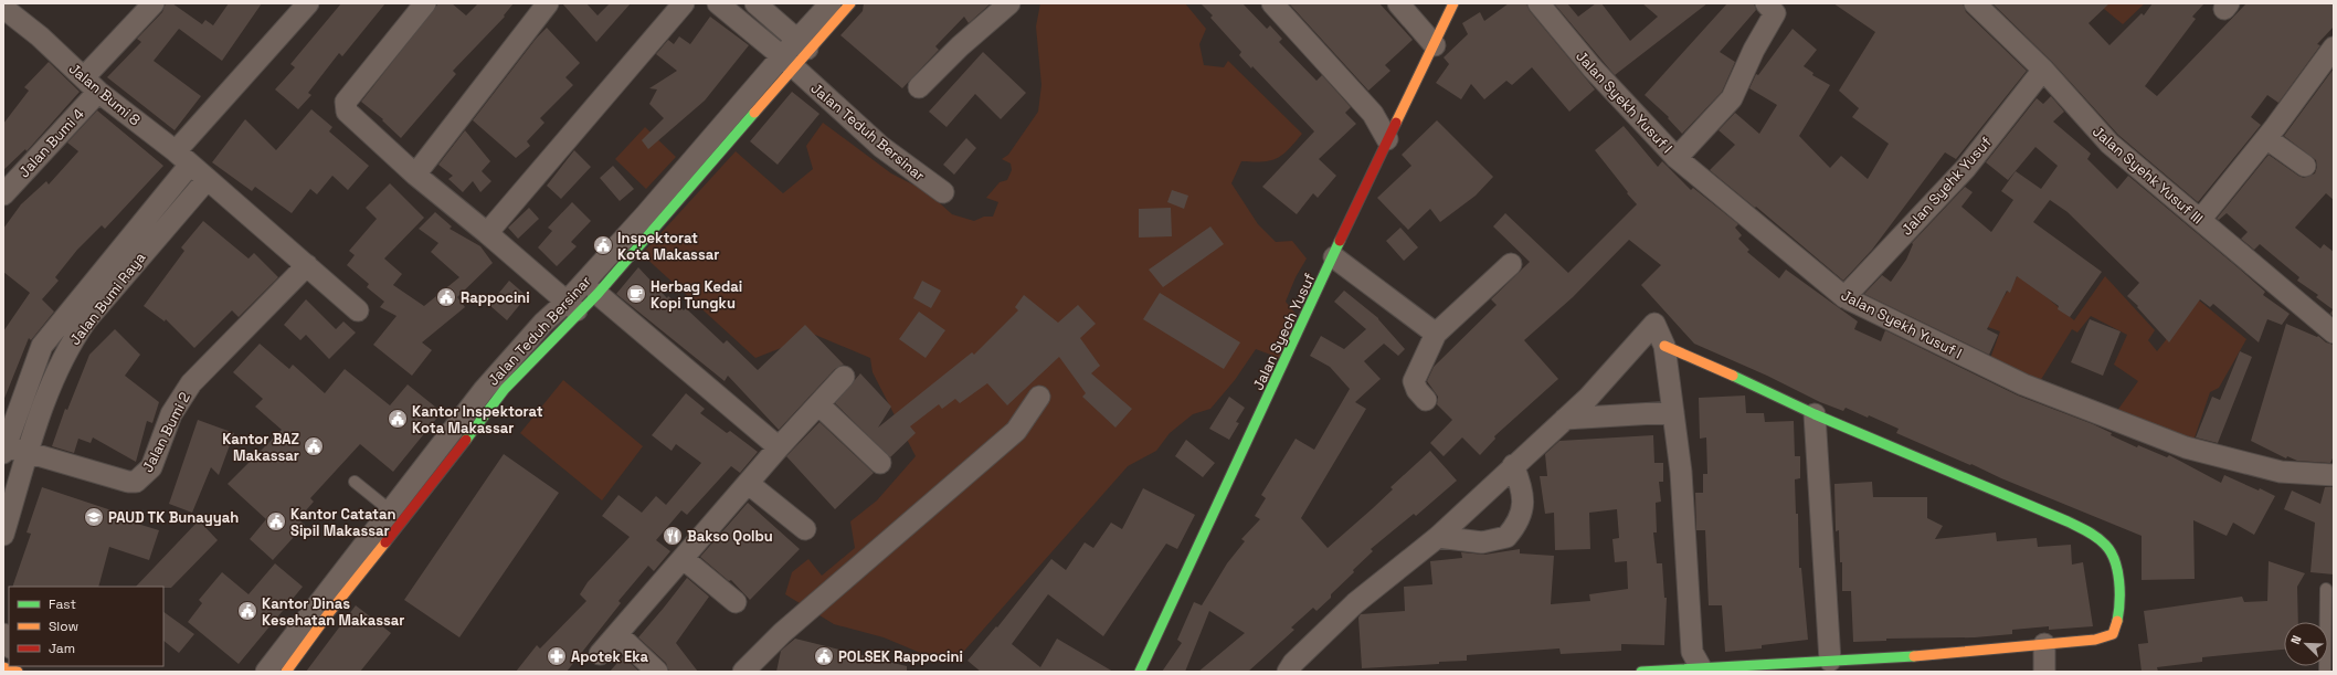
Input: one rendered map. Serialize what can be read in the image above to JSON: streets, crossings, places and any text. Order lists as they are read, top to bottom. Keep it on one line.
{"streets":{"main road":["Jalan Teduh Bersinar","Jalan Syech Yusuf"],"street":["Jalan Bumi 8","Jalan Syekh Yusuf I","Jalan Bumi 4","Jalan Syehk Yusuf III","Jalan Syehk Yusuf","Jalan Bumi Raya","Jalan Bumi 2"]},"crossings":[["Jalan Bumi 8","Jalan Bumi 4"],["Jalan Bumi 8","Jalan Bumi Raya"],["Jalan Syekh Yusuf I","Jalan Syehk Yusuf"],["Jalan Syehk Yusuf III","Jalan Syehk Yusuf"],["Jalan Bumi Raya","Jalan Bumi 2"]],"places":{"public building":["Inspektorat Kota Makassar","Rappocini","Kantor Inspektorat Kota Makassar","Kantor BAZ Makassar","Kantor Catatan Sipil Makassar","Kantor Dinas Kesehatan Makassar","POLSEK Rappocini"],"cafe":["Herbag Kedai Kopi Tungku"],"school or university":["PAUD TK Bunayyah"],"restaurant":["Bakso Qolbu"],"pharmacy":["Apotek Eka"]},"legend":["Fast","Slow","Jam"],"north":"top left"}
